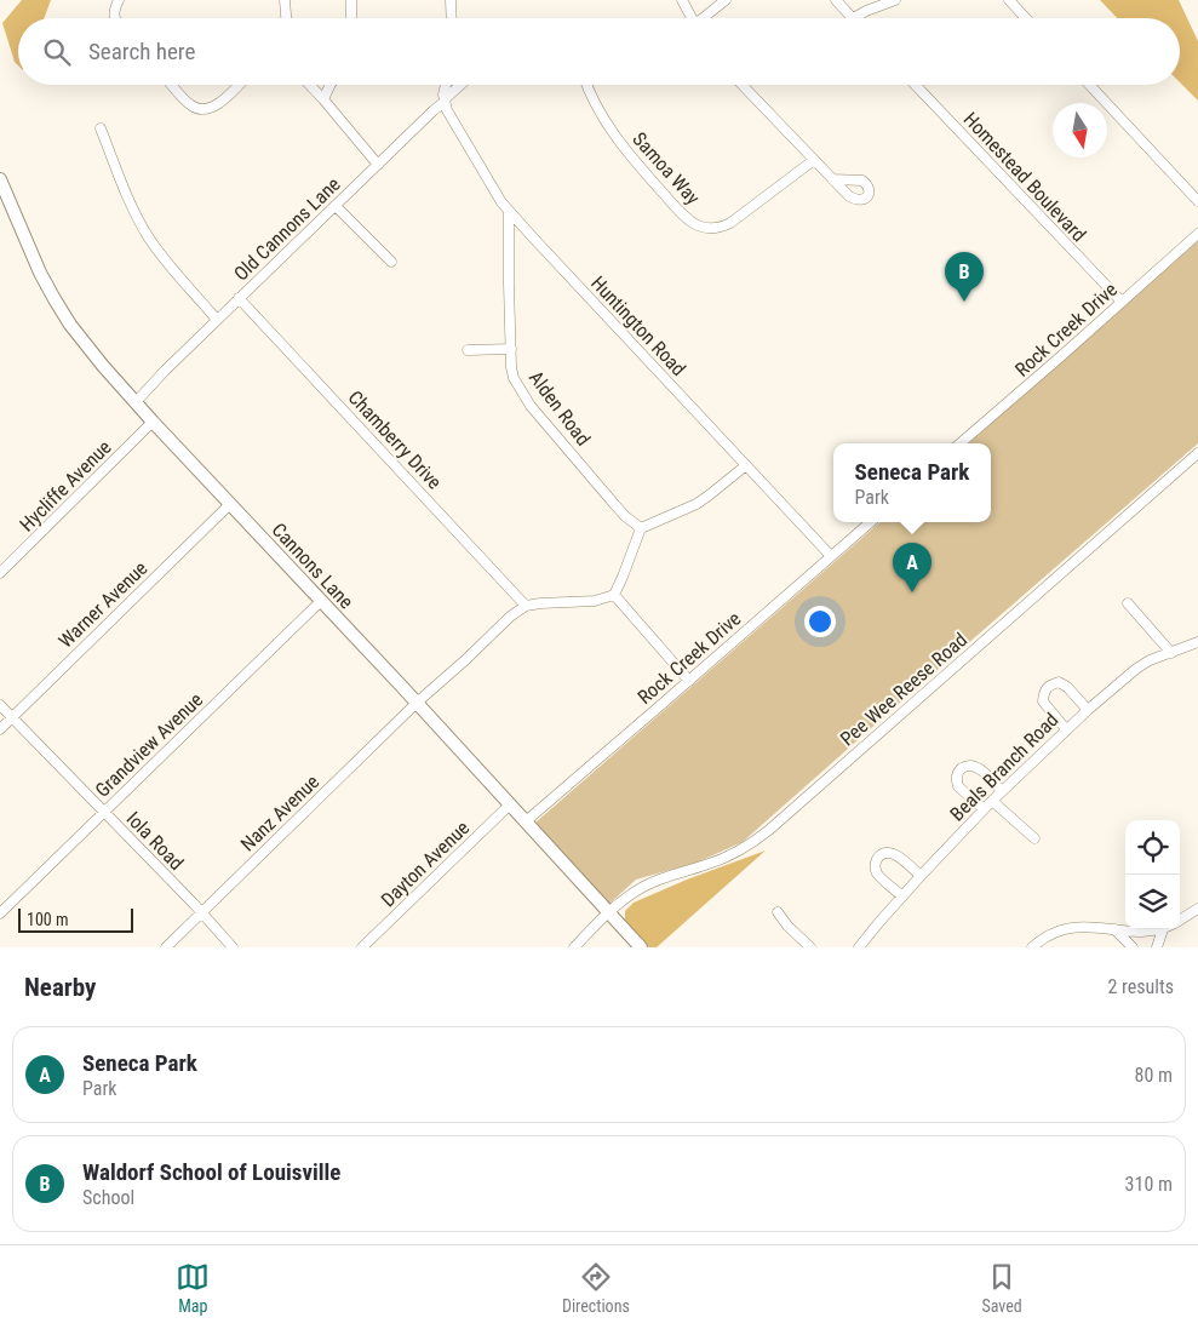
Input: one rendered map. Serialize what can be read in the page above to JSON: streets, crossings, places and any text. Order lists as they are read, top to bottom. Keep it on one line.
{"streets":{"main road":["Cannons Lane"],"street":["Samoa Way","Homestead Boulevard","Old Cannons Lane","Huntington Road","Rock Creek Drive","Alden Road","Chamberry Drive","Hycliffe Avenue","Warner Avenue","Pee Wee Reese Road","Grandview Avenue","Beals Branch Road","Nanz Avenue","Iola Road","Dayton Avenue"]},"crossings":[["Homestead Boulevard","Rock Creek Drive"],["Old Cannons Lane","Huntington Road"],["Old Cannons Lane","Chamberry Drive"],["Old Cannons Lane","Cannons Lane"],["Huntington Road","Rock Creek Drive"],["Huntington Road","Alden Road"],["Rock Creek Drive","Cannons Lane"],["Chamberry Drive","Nanz Avenue"],["Hycliffe Avenue","Cannons Lane"],["Cannons Lane","Warner Avenue"],["Cannons Lane","Pee Wee Reese Road"],["Cannons Lane","Grandview Avenue"],["Cannons Lane","Nanz Avenue"],["Cannons Lane","Dayton Avenue"],["Warner Avenue","Iola Road"],["Grandview Avenue","Iola Road"],["Nanz Avenue","Iola Road"]],"scale_bar":"100 m","north":"bottom","page":{"search":"Search here","pins":["B","A"],"popup":["Seneca Park","Park"],"scale":"100 m","heading":["Nearby","2 results"],"list":[{"mark":"A","name":"Seneca Park","note":"Park","value":"80 m"},{"mark":"B","name":"Waldorf School of Louisville","note":"School","value":"310 m"}],"nav":["Map","Directions","Saved"]}}
